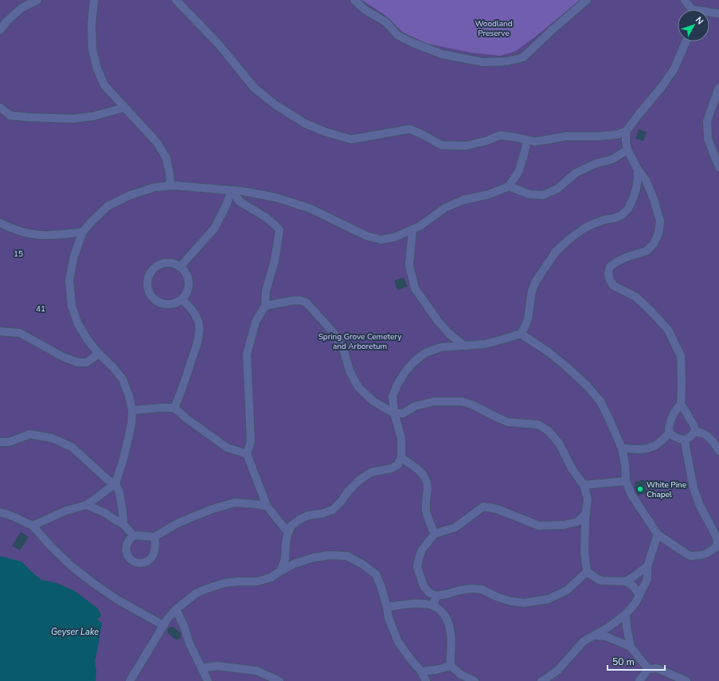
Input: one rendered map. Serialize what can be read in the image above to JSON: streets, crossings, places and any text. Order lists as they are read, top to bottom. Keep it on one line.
{"water":["Geyser Lake"],"parks":["Woodland Preserve","15","41","Spring Grove Cemetery and Arboretum"],"places":["White Pine Chapel"],"scale_bar":"50 m","north":"top right"}
